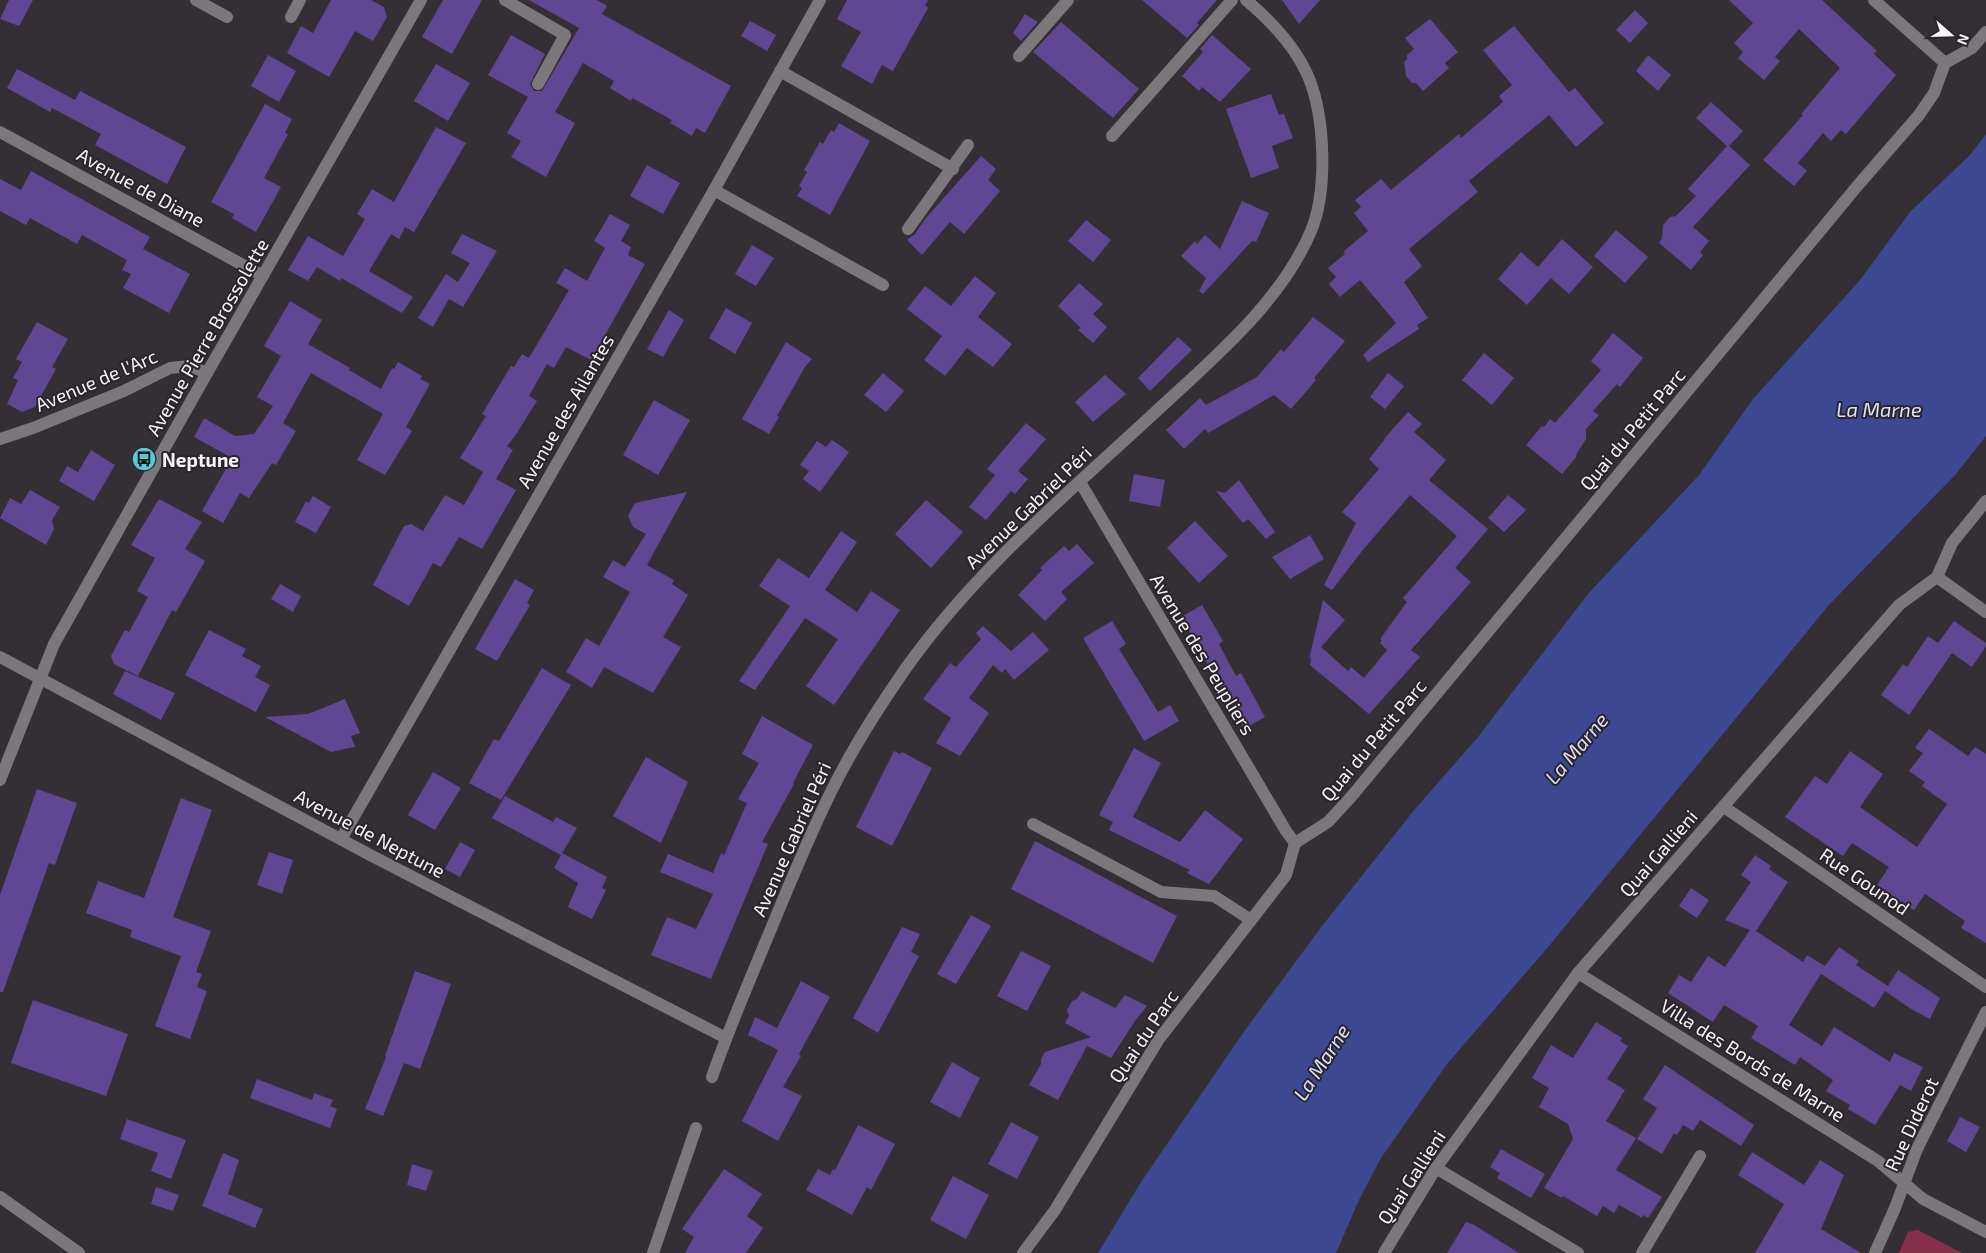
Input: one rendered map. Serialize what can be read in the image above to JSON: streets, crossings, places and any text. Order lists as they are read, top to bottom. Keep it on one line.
{"streets":{"street":["Avenue de Diane","Avenue Pierre Brossolette","Avenue de l'Arc","Avenue des Ailantes","Quai du Petit Parc","Avenue Gabriel Péri","Avenue des Peupliers","Avenue de Neptune","Quai Gallieni","Rue Gounod","Quai du Parc","Villa des Bords de Marne","Rue Diderot"]},"crossings":[["Avenue de Diane","Avenue Pierre Brossolette"],["Avenue Pierre Brossolette","Avenue de l'Arc"],["Avenue Pierre Brossolette","Avenue de Neptune"],["Avenue des Ailantes","Avenue de Neptune"],["Quai du Petit Parc","Avenue des Peupliers"],["Quai du Petit Parc","Quai du Parc"],["Avenue Gabriel Péri","Avenue des Peupliers"],["Avenue Gabriel Péri","Avenue de Neptune"],["Avenue des Peupliers","Quai du Parc"],["Quai Gallieni","Rue Gounod"],["Quai Gallieni","Villa des Bords de Marne"],["Villa des Bords de Marne","Rue Diderot"]],"water":["La Marne"],"places":{"bus stop":["Neptune"]},"north":"right"}
